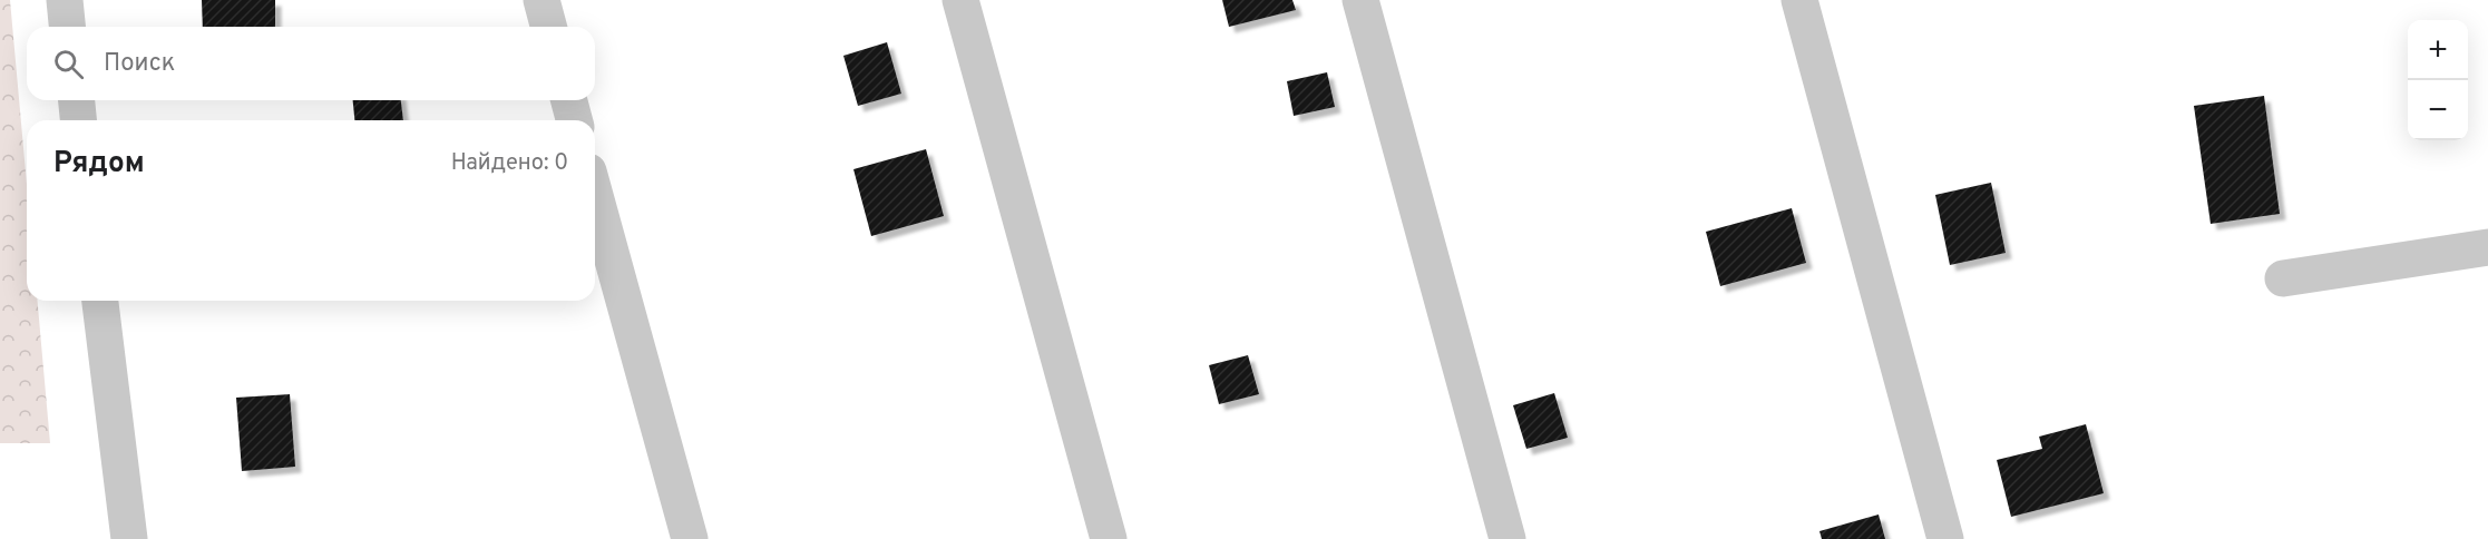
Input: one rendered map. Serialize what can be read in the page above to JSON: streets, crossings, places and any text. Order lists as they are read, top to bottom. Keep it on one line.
{"page":{"map_buttons":["+","−"],"search":"Поиск","heading":["Рядом","Найдено: 0"]}}
